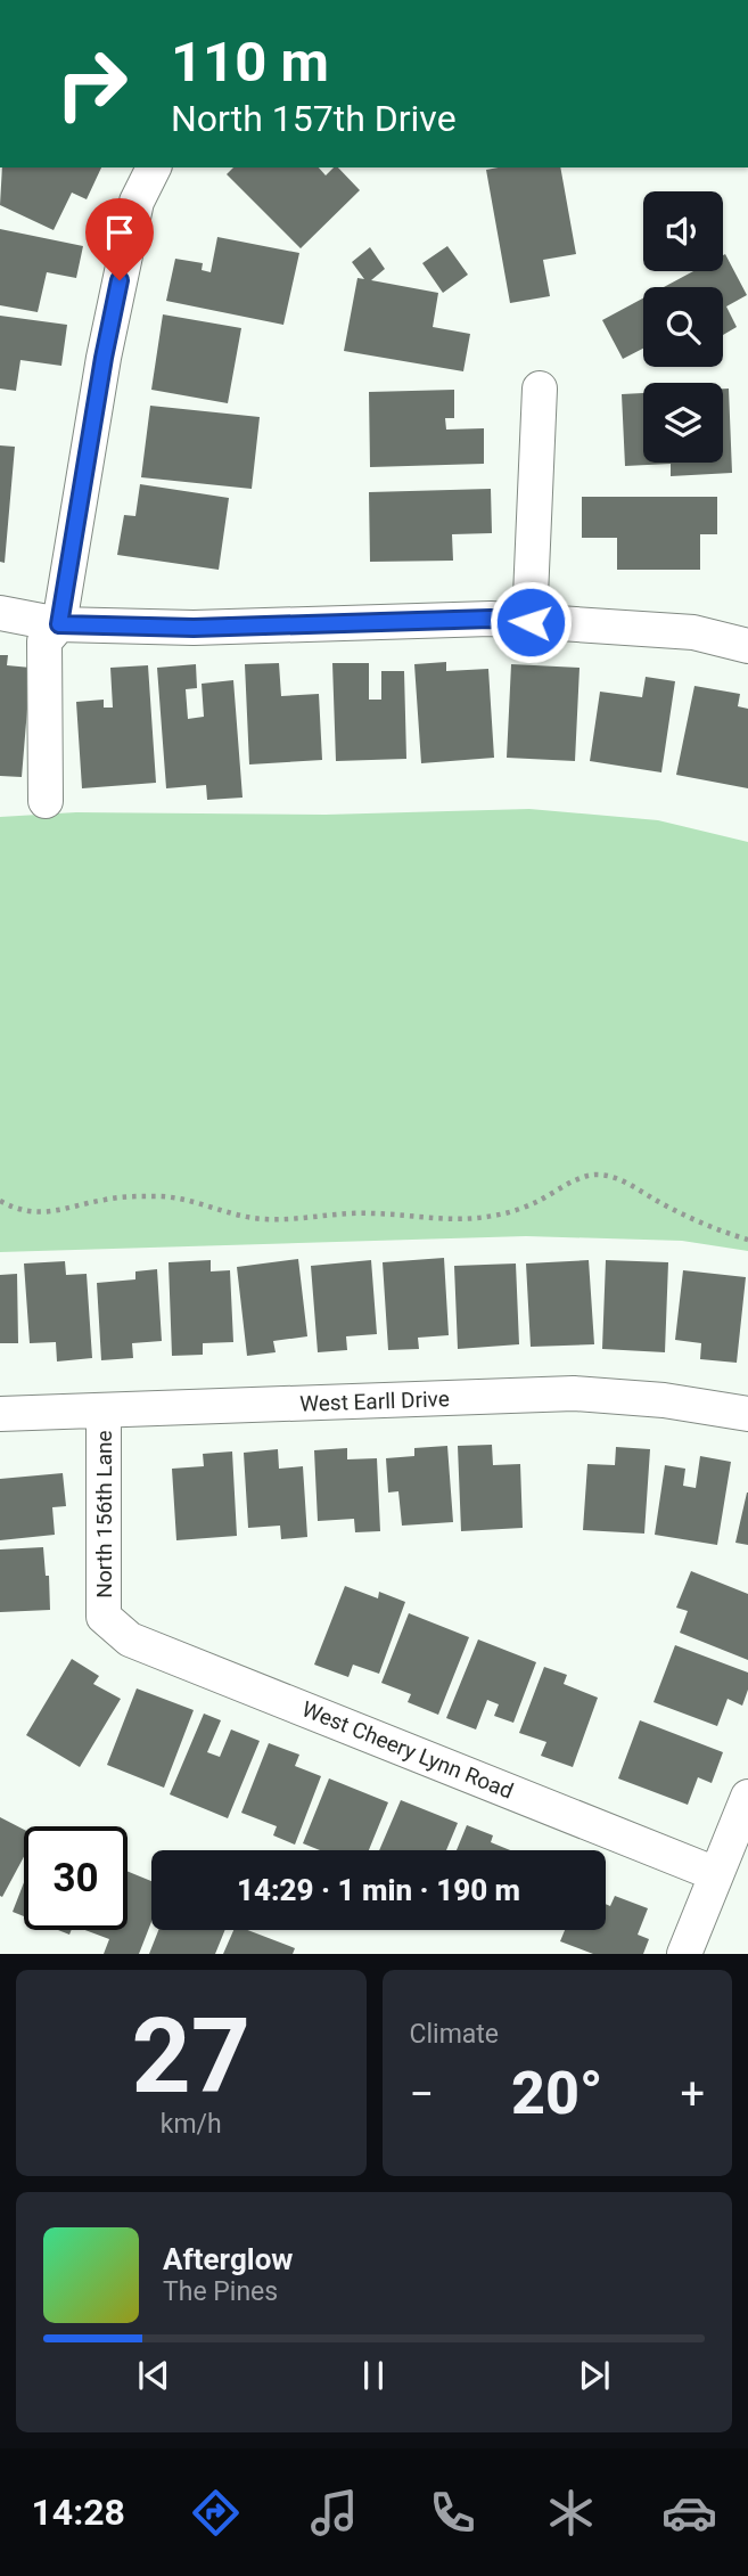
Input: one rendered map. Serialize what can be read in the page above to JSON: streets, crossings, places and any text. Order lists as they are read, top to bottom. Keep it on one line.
{"streets":{"street":["West Earll Drive","North 156th Lane","West Cheery Lynn Road"]},"crossings":[["West Earll Drive","North 156th Lane"],["North 156th Lane","West Cheery Lynn Road"]],"page":{"turn":["110 m","North 157th Drive"],"limit":"30","trip":"14:29 · 1 min · 190 m","tile":[["27","km/h"],"Climate"],"heat":["−","20°","+"],"song":["Afterglow","The Pines"],"tabs":"14:28"}}
